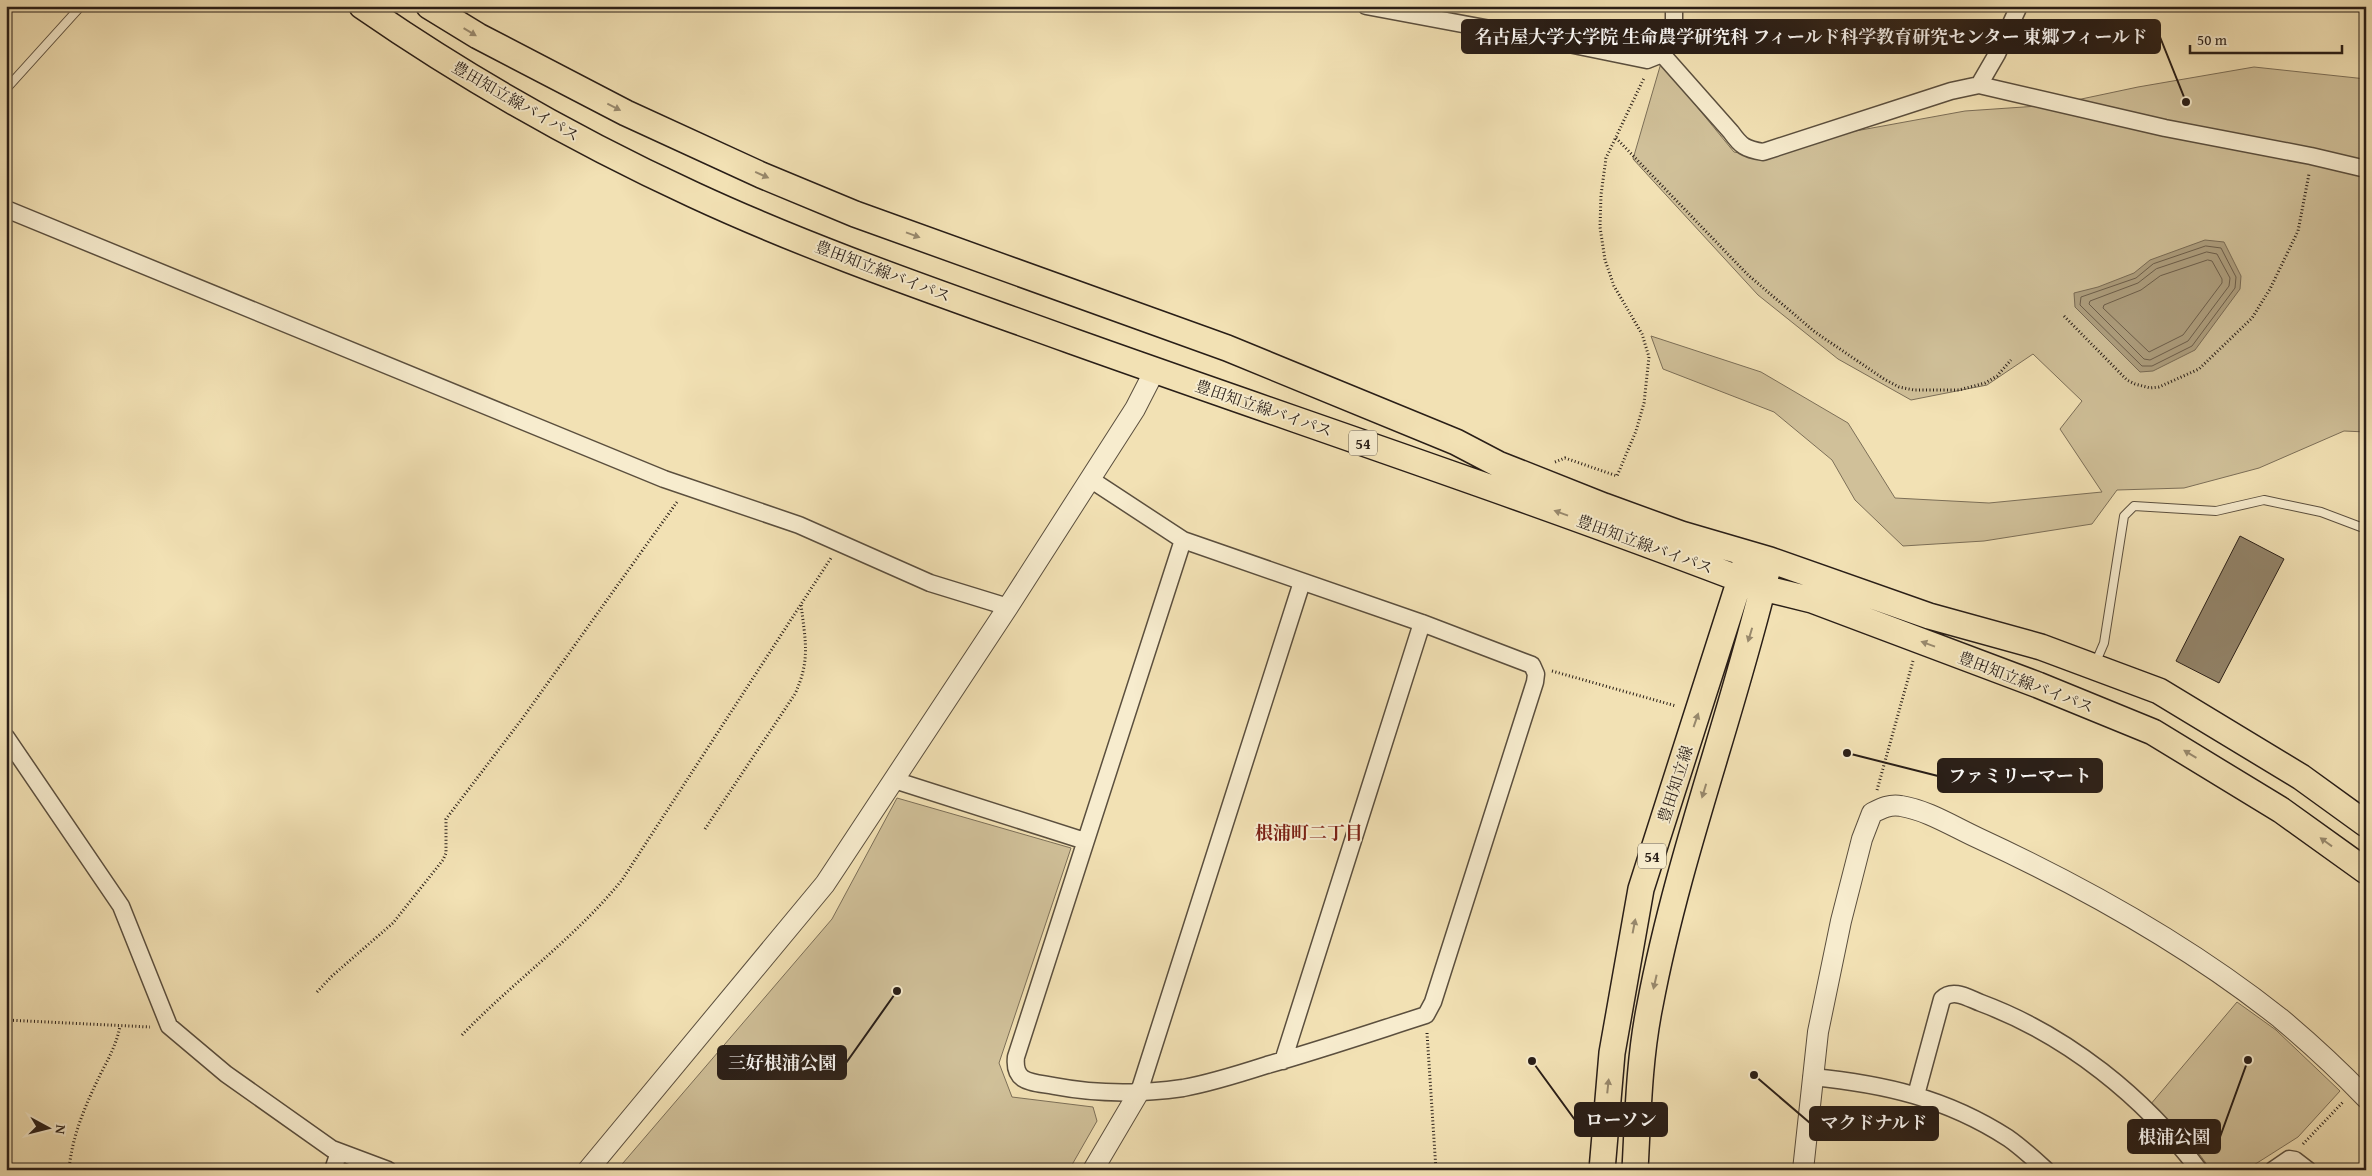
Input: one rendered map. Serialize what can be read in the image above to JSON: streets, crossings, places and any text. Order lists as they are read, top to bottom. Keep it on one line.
{"streets":{"main road":["豊田知立線バイパス","54","豊田知立線"]},"crossings":[["豊田知立線バイパス","豊田知立線"]],"districts":["根浦町二丁目"],"places":["名古屋大学大学院 生命農学研究科 フィールド科学教育研究センター 東郷フィールド","ファミリーマート","三好根浦公園","根浦公園","ローソン","マクドナルド"],"scale_bar":"50 m","north":"right"}
